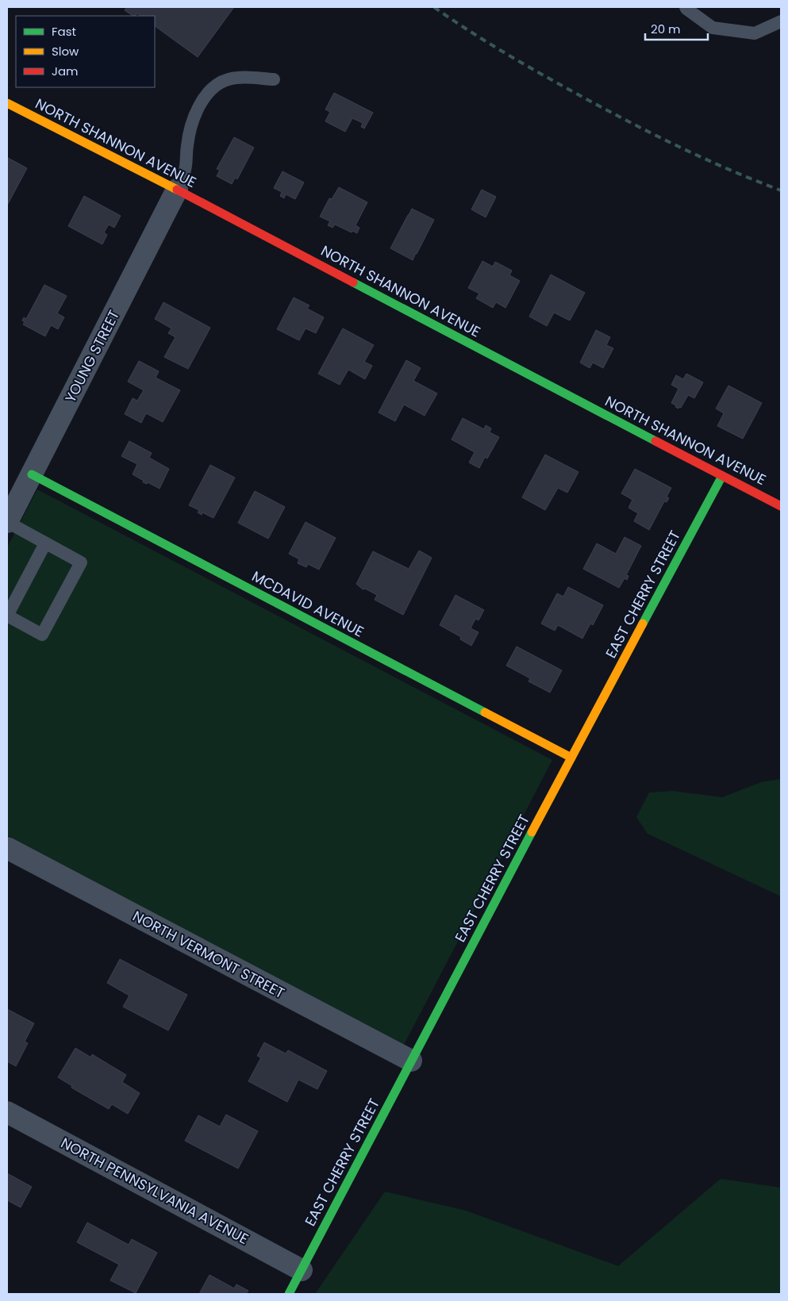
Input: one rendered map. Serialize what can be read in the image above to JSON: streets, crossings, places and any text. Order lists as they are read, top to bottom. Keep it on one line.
{"streets":{"street":["NORTH SHANNON AVENUE","YOUNG STREET","EAST CHERRY STREET","MCDAVID AVENUE","NORTH VERMONT STREET","NORTH PENNSYLVANIA AVENUE"]},"crossings":[["NORTH SHANNON AVENUE","YOUNG STREET"],["NORTH SHANNON AVENUE","EAST CHERRY STREET"],["YOUNG STREET","MCDAVID AVENUE"],["EAST CHERRY STREET","MCDAVID AVENUE"],["EAST CHERRY STREET","NORTH VERMONT STREET"],["EAST CHERRY STREET","NORTH PENNSYLVANIA AVENUE"]],"legend":["Fast","Slow","Jam"],"scale_bar":"20 m"}
